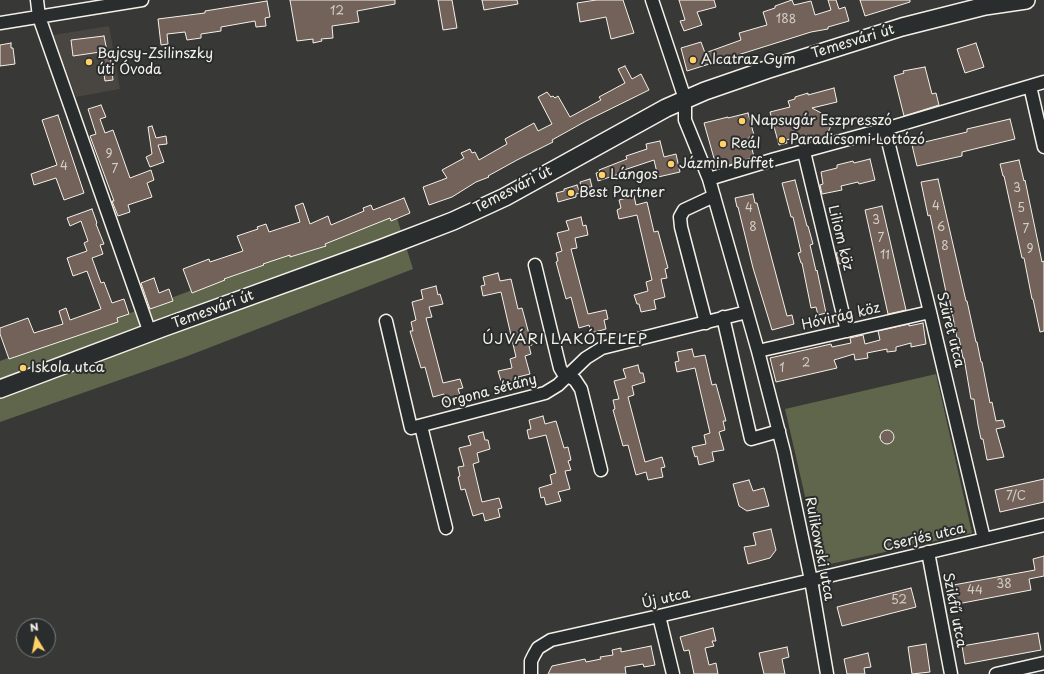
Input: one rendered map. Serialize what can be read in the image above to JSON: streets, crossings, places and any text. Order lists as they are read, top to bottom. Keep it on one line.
{"streets":{"street":["Temesvári út","Liliom köz","Hóvirág köz","Szüret utca","Orgona sétány","Cserjés utca","Rulikowski utca","Új utca","Szikfű utca"]},"crossings":[["Temesvári út","Rulikowski utca"],["Liliom köz","Hóvirág köz"],["Hóvirág köz","Szüret utca"],["Hóvirág köz","Rulikowski utca"],["Szüret utca","Cserjés utca"],["Orgona sétány","Rulikowski utca"],["Cserjés utca","Rulikowski utca"],["Cserjés utca","Új utca"],["Cserjés utca","Szikfű utca"],["Rulikowski utca","Új utca"]],"districts":["ÚJVÁRI LAKÓTELEP"],"places":["Alcatraz Gym","Bajcsy-Zsilinszky úti Óvoda","Napsugár Eszpresszó","Paradicsomi Lottózó","Reál","Jázmin Buffet","Lángos","Best Partner","Iskola utca"],"house_numbers":["12","188","9","4","7","3","4","4","5","3","8","6","7","7","8","9","11","2","1","7/C","38","44","52"],"north":"top"}
